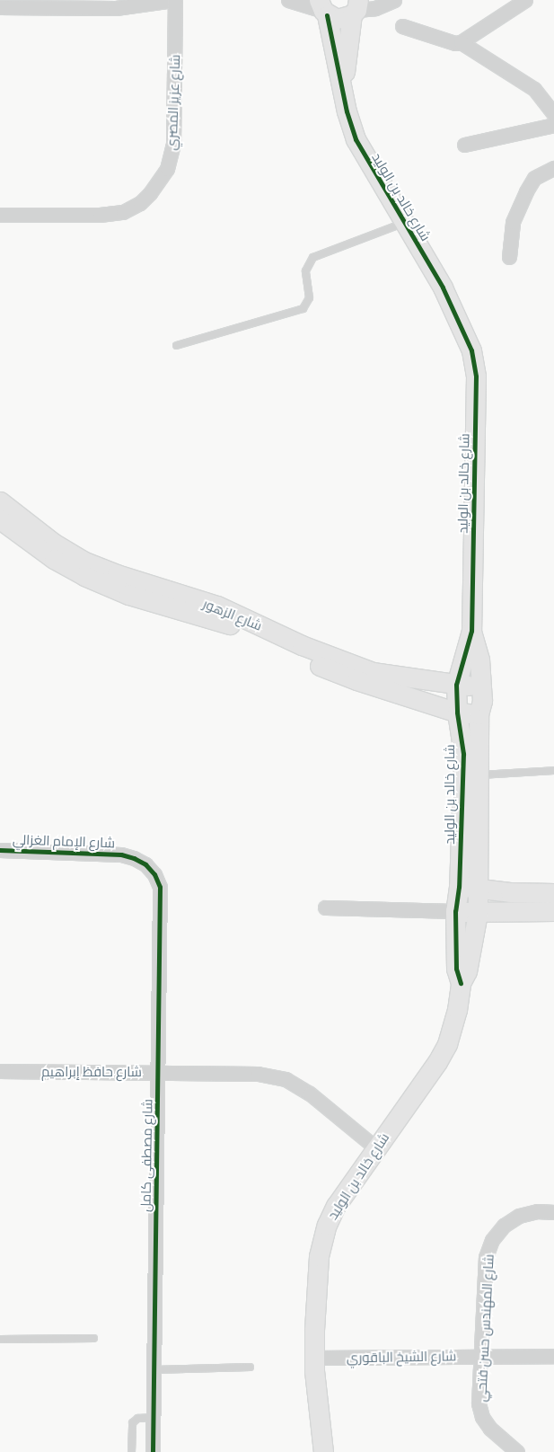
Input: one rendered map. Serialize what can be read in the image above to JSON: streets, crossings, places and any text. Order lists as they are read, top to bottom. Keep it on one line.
{"streets":{"street":["شارع عزيز المصري","شارع خالد بن الوليد","شارع الزهور","شارع الإمام الغزالي","شارع حافظ إبراهيم","شارع مصطفى كامل","شارع المهندس حسن فتحي","شارع الشيخ الباقوري"]},"crossings":[["شارع خالد بن الوليد","شارع الزهور"],["شارع خالد بن الوليد","شارع حافظ إبراهيم"],["شارع خالد بن الوليد","شارع الشيخ الباقوري"],["شارع الإمام الغزالي","شارع مصطفى كامل"],["شارع حافظ إبراهيم","شارع مصطفى كامل"],["شارع المهندس حسن فتحي","شارع الشيخ الباقوري"]]}
